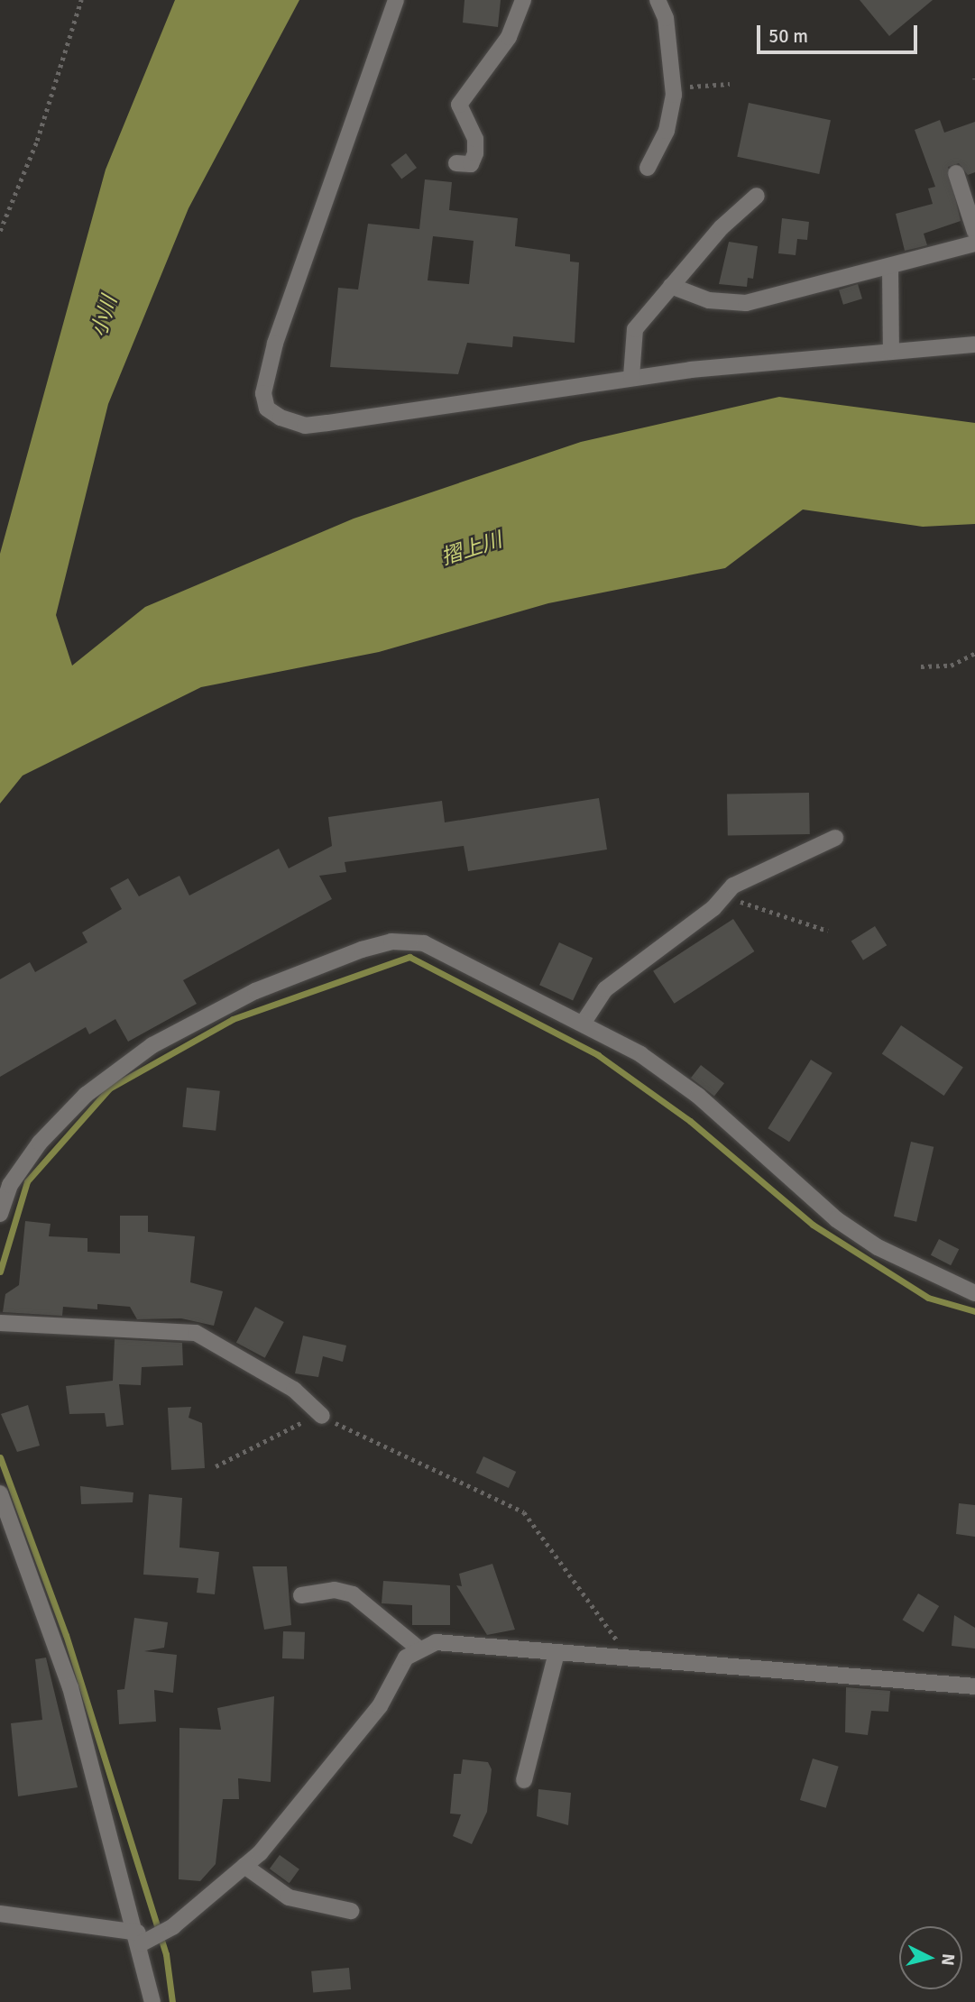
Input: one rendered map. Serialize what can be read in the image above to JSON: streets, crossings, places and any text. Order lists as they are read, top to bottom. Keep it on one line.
{"water":["小川","摺上川"],"scale_bar":"50 m","north":"right"}
